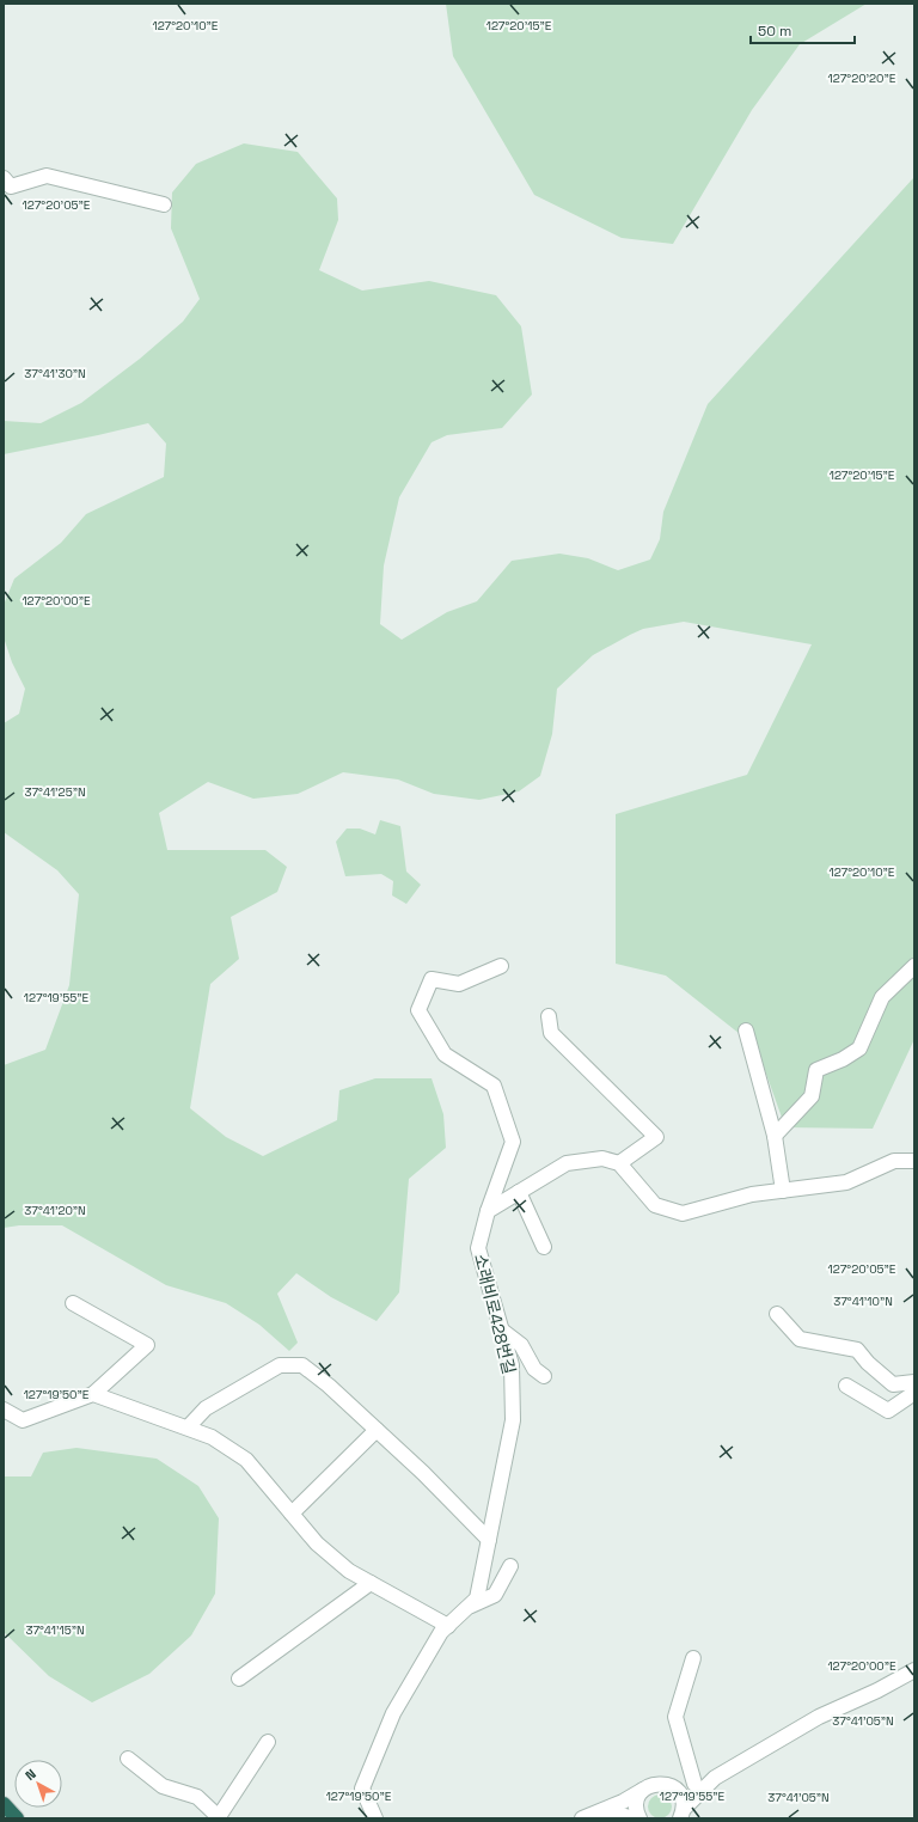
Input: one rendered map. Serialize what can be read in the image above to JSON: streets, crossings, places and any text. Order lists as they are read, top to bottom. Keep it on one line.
{"streets":{"street":["소래비로428번길"]},"scale_bar":"50 m","north":"top left","coordinates":["127°20'10\"E","127°20'15\"E","127°20'20\"E","127°20'05\"E","37°41'30\"N","127°20'00\"E","37°41'25\"N","127°19'55\"E","37°41'20\"N","37°41'10\"N","127°19'50\"E","37°41'15\"N","37°41'05\"N"]}
